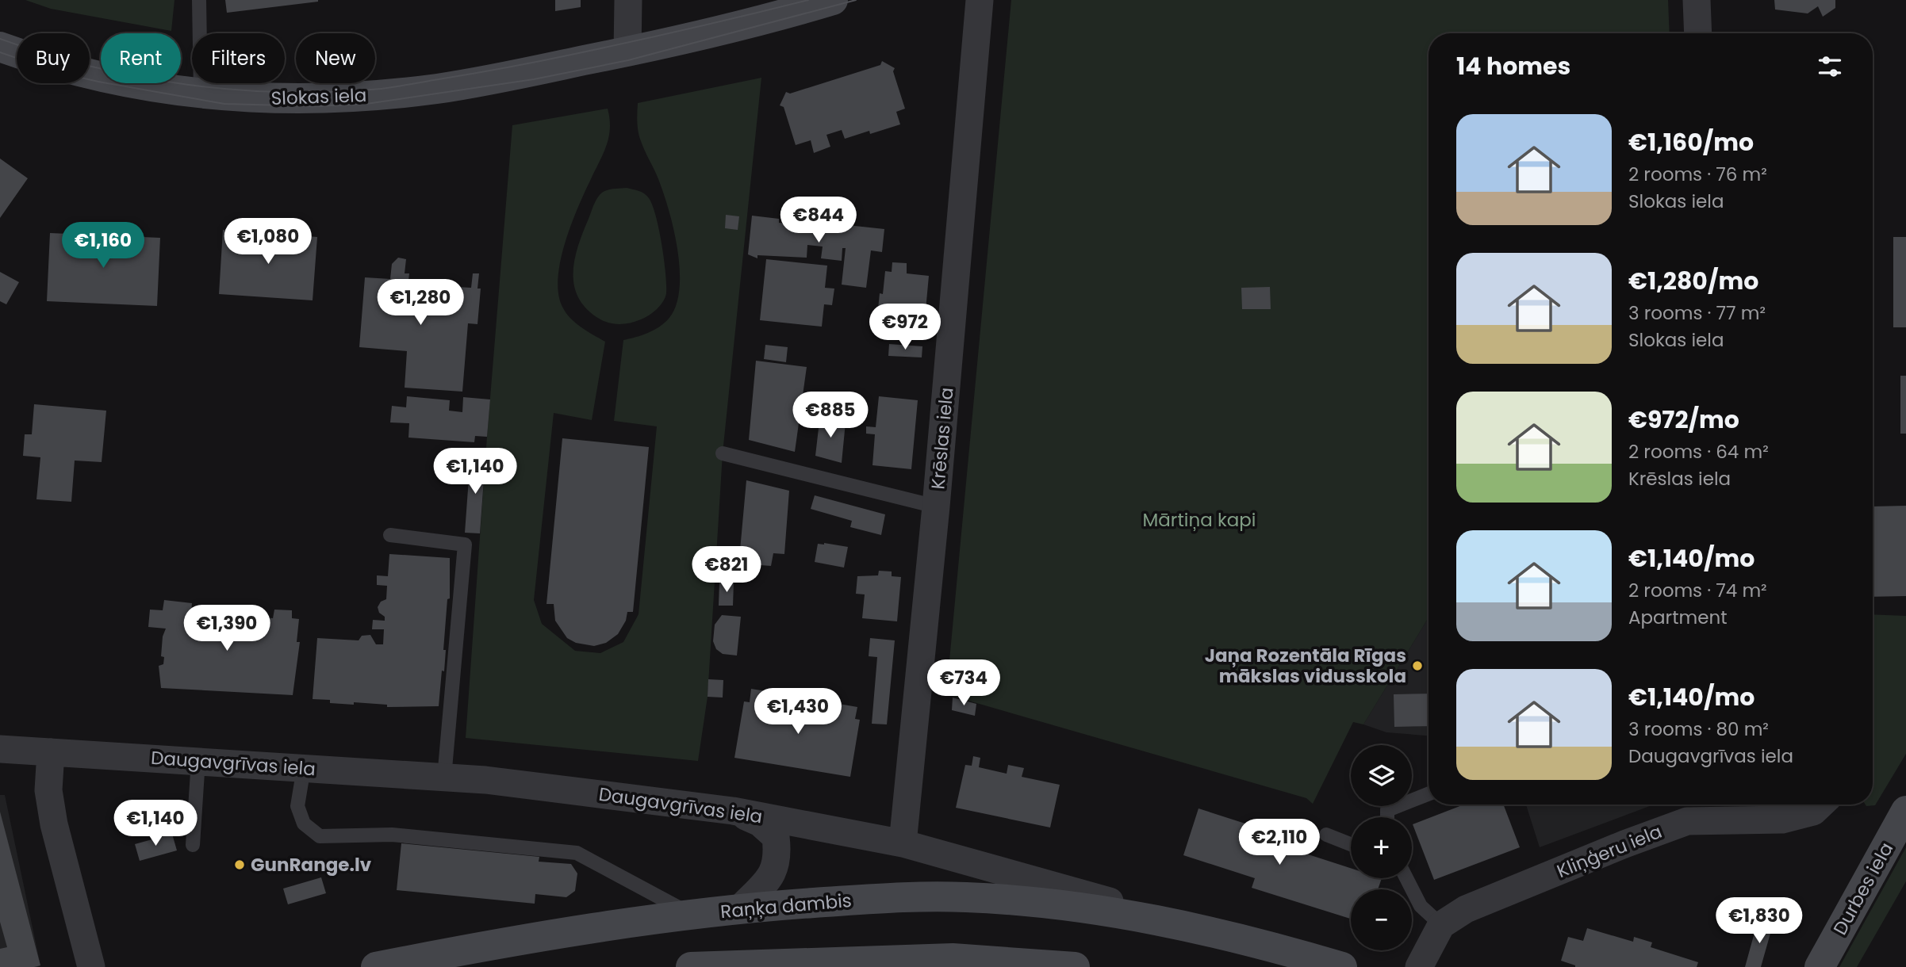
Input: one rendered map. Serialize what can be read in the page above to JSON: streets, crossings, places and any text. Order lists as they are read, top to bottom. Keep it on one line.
{"streets":{"main road":["Slokas iela","Daugavgrīvas iela","Durbes iela","Raņķa dambis"],"street":["Krēslas iela","Kliņģeru iela"]},"crossings":[["Krēslas iela","Daugavgrīvas iela"],["Daugavgrīvas iela","Raņķa dambis"]],"parks":["Mārtiņa kapi"],"places":["Jaņa Rozentāla Rīgas mākslas vidusskola","GunRange.lv"],"page":{"chip":["Buy","Rent","Filters","New"],"heading":"14 homes","list":[{"name":"€1,160/mo","note":"2 rooms · 76 m² · Slokas iela"},{"name":"€1,280/mo","note":"3 rooms · 77 m² · Slokas iela"},{"name":"€972/mo","note":"2 rooms · 64 m² · Krēslas iela"},{"name":"€1,140/mo","note":"2 rooms · 74 m² · Apartment"},{"name":"€1,140/mo","note":"3 rooms · 80 m² · Daugavgrīvas iela"}],"price":["€844","€1,080","€1,160","€1,280","€972","€885","€1,140","€821","€1,390","€734","€1,430","€1,140","€2,110","€1,830"],"map_buttons":["+","−"]}}
